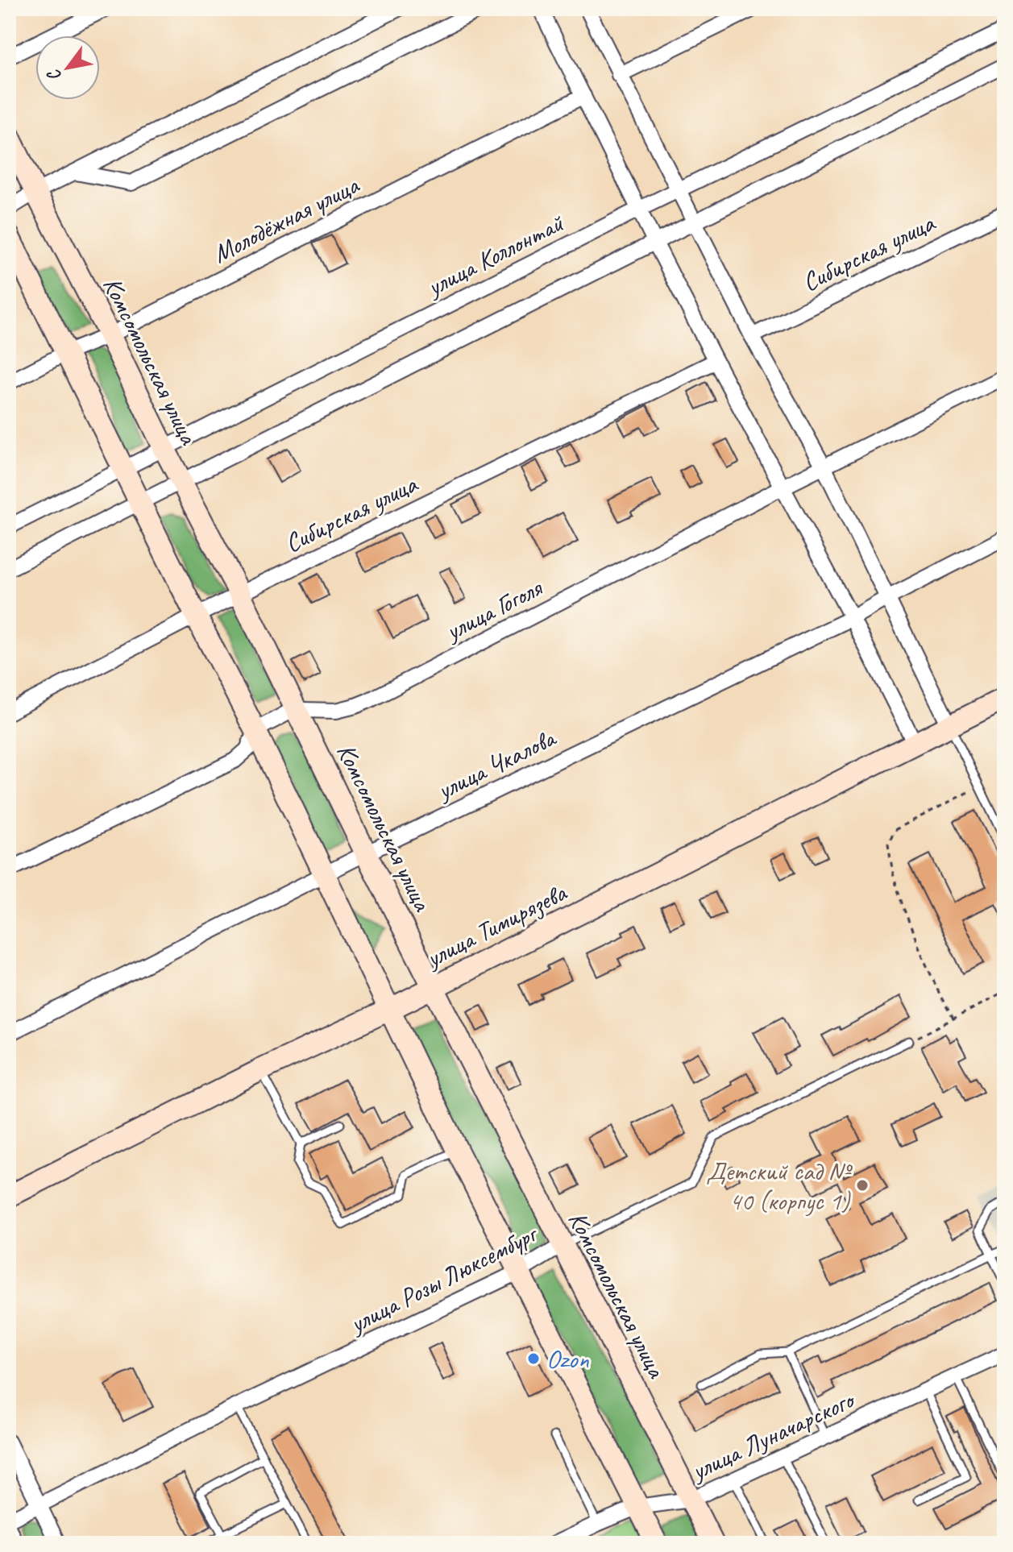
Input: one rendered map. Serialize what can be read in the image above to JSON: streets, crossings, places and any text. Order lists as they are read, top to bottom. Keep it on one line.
{"streets":{"street":["Молодёжная улица","Сибирская улица","улица Коллонтай","Комсомольская улица","улица Гоголя","улица Чкалова","улица Тимирязева","улица Розы Люксембург","улица Луначарского"]},"crossings":[["Молодёжная улица","Комсомольская улица"],["Сибирская улица","Комсомольская улица"],["улица Коллонтай","Комсомольская улица"],["Комсомольская улица","улица Гоголя"],["Комсомольская улица","улица Чкалова"],["Комсомольская улица","улица Тимирязева"],["Комсомольская улица","улица Розы Люксембург"],["Комсомольская улица","улица Луначарского"]],"places":["Детский сад № 40 (корпус 1)","Ozon"],"north":"bottom left"}
